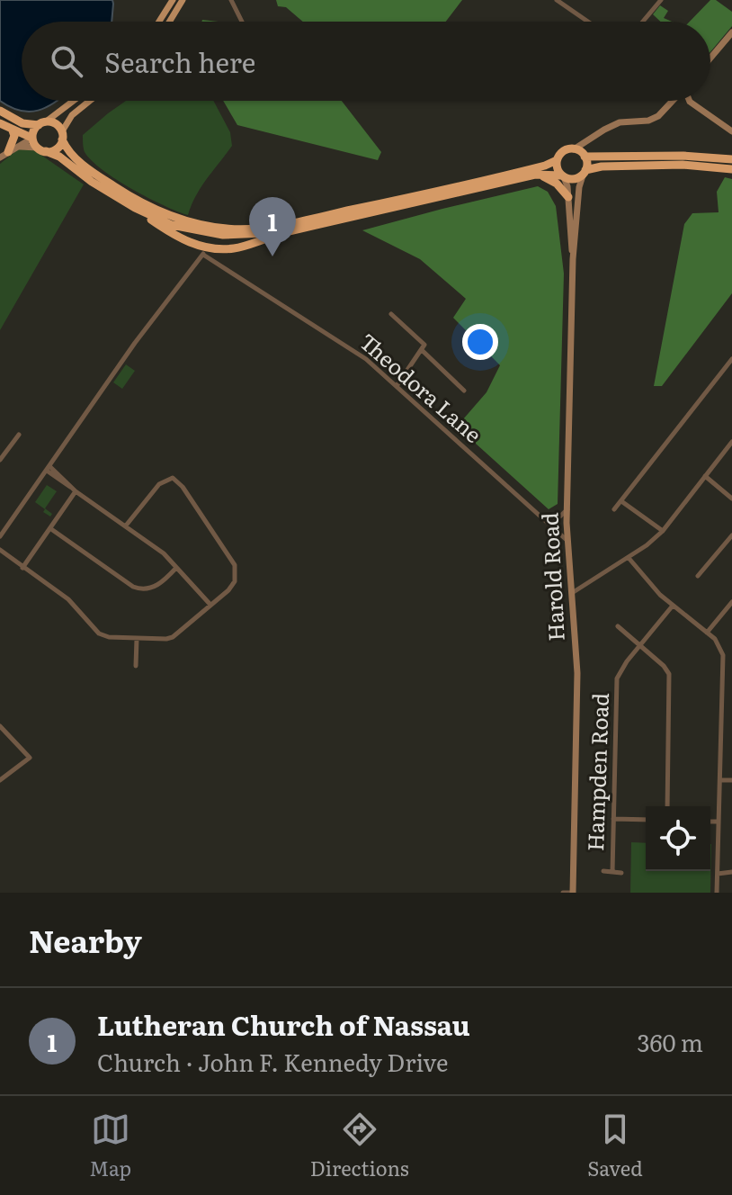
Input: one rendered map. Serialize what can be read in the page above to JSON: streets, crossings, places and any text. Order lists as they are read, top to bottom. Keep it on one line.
{"streets":{"main road":["Harold Road"],"street":["Theodora Lane","Hampden Road"]},"crossings":[["Theodora Lane","Harold Road"]],"page":{"search":"Search here","pins":"1","heading":"Nearby","list":[{"mark":"1","name":"Lutheran Church of Nassau","note":"Church · John F. Kennedy Drive","value":"360 m"}],"nav":["Map","Directions","Saved"]}}
